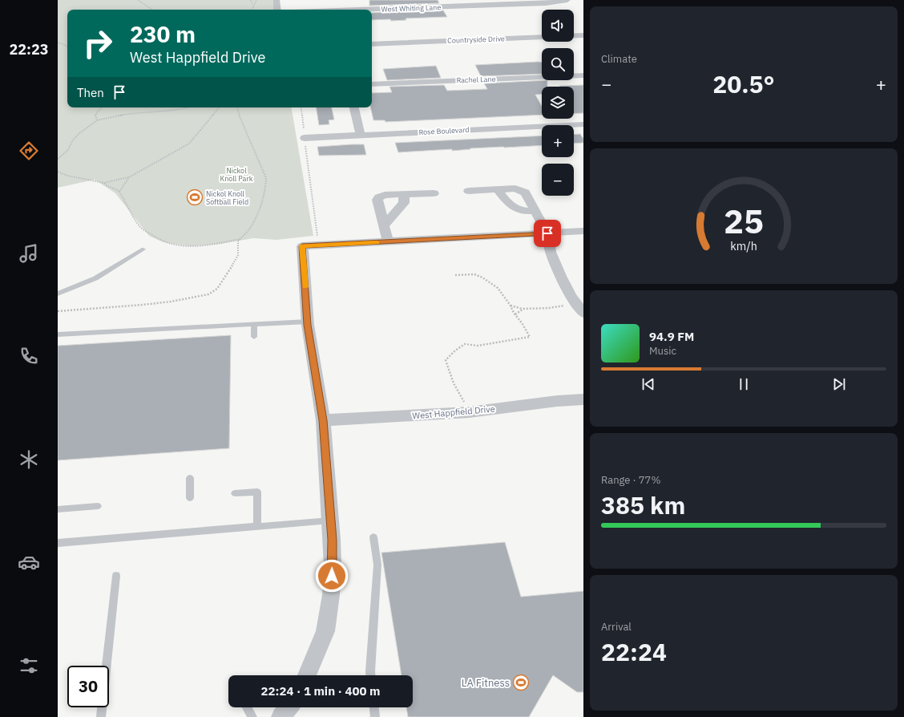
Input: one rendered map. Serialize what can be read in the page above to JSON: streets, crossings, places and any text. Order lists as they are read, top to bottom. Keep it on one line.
{"streets":{"street":["West Whiting Lane","Countryside Drive","Rachel Lane","Rose Boulevard","West Happfield Drive"]},"parks":["Nickol Knoll Park"],"places":{"sports":["Nickol Knoll Softball Field","LA Fitness"]},"page":{"tabs":"22:23","tile":["Climate",["Range · 77%","385 km"],["Arrival","22:24"]],"map_buttons":["+","−"],"turn":["230 m","West Happfield Drive"],"heat":["−","20.5°","+"],"then":"Then","song":["94.9 FM","Music"],"limit":"30","trip":"22:24 · 1 min · 400 m","gauge":["25","km/h"]}}
